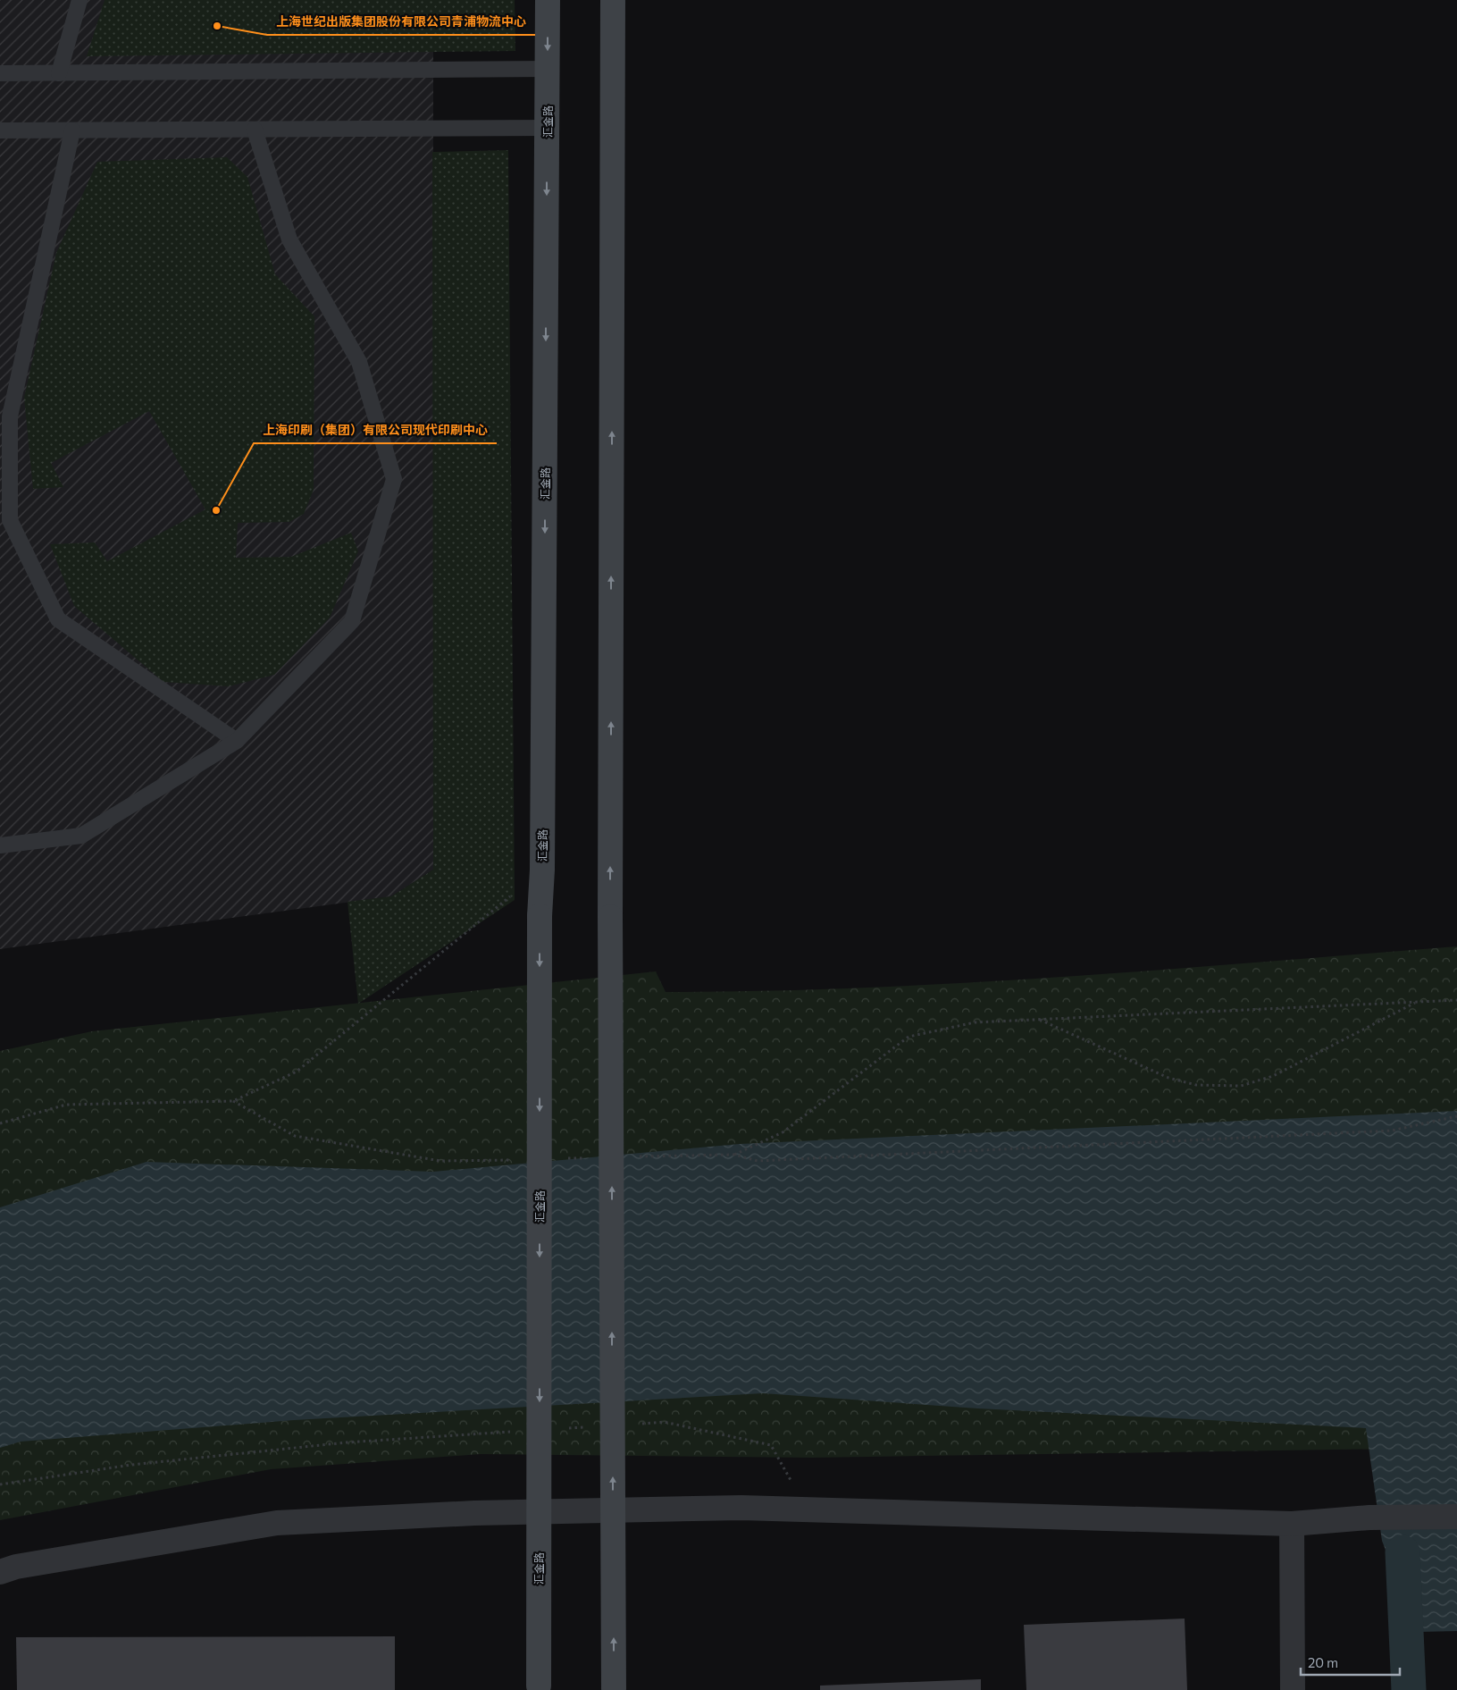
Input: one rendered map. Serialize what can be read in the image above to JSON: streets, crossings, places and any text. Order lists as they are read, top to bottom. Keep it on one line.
{"streets":{"main road":["汇金路"]},"places":["上海世纪出版集团股份有限公司青浦物流中心","上海印刷（集团）有限公司现代印刷中心"],"scale_bar":"20 m"}
